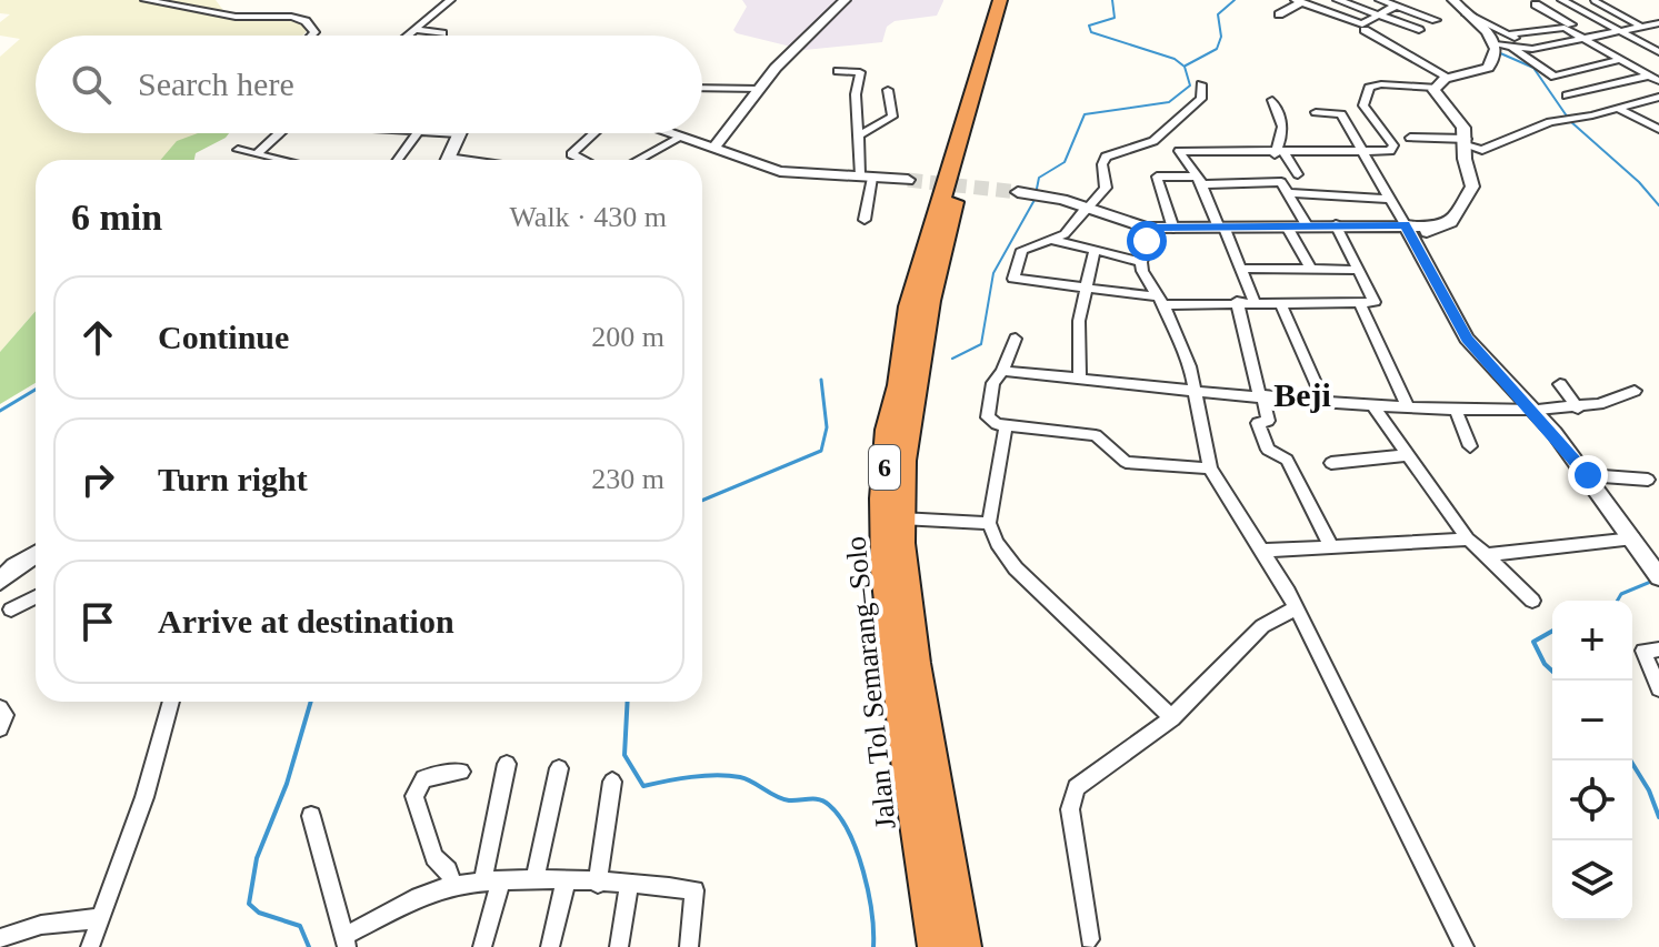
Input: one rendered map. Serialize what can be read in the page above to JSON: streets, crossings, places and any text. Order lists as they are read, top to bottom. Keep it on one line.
{"streets":{"highway":["6","Jalan Tol Semarang–Solo"]},"districts":["Beji"],"page":{"search":"Search here","heading":["6 min","Walk · 430 m"],"list":[["Continue","200 m"],["Turn right","230 m"],"Arrive at destination"],"map_buttons":["+","−"]}}
